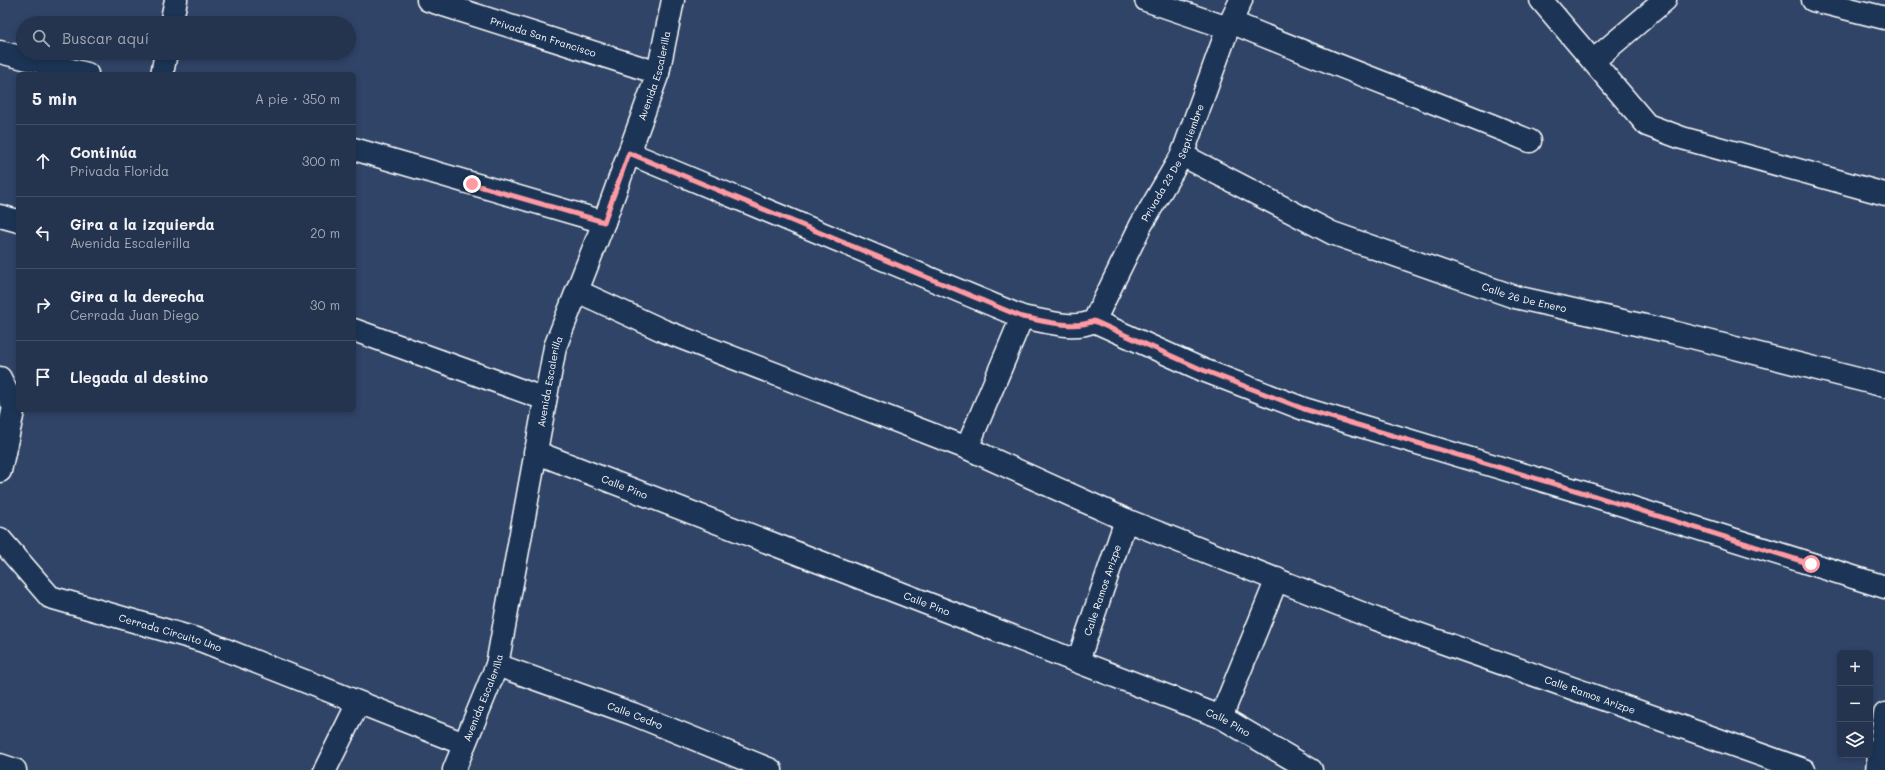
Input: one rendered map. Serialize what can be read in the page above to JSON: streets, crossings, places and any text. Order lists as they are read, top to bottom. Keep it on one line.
{"streets":{"street":["Privada San Francisco","Avenida Escalerilla","Privada 23 De Septiembre","Calle 26 De Enero","Calle Pino","Calle Ramos Arizpe","Cerrada Circuito Uno","Calle Cedro"]},"crossings":[["Privada San Francisco","Avenida Escalerilla"],["Avenida Escalerilla","Calle Pino"],["Avenida Escalerilla","Calle Ramos Arizpe"],["Avenida Escalerilla","Cerrada Circuito Uno"],["Avenida Escalerilla","Calle Cedro"],["Privada 23 De Septiembre","Calle 26 De Enero"],["Calle Pino","Calle Ramos Arizpe"]],"page":{"search":"Buscar aquí","heading":["5 min","A pie · 350 m"],"list":[["Continúa","Privada Florida","300 m"],["Gira a la izquierda","Avenida Escalerilla","20 m"],["Gira a la derecha","Cerrada Juan Diego","30 m"],"Llegada al destino"],"map_buttons":["+","−"]}}
